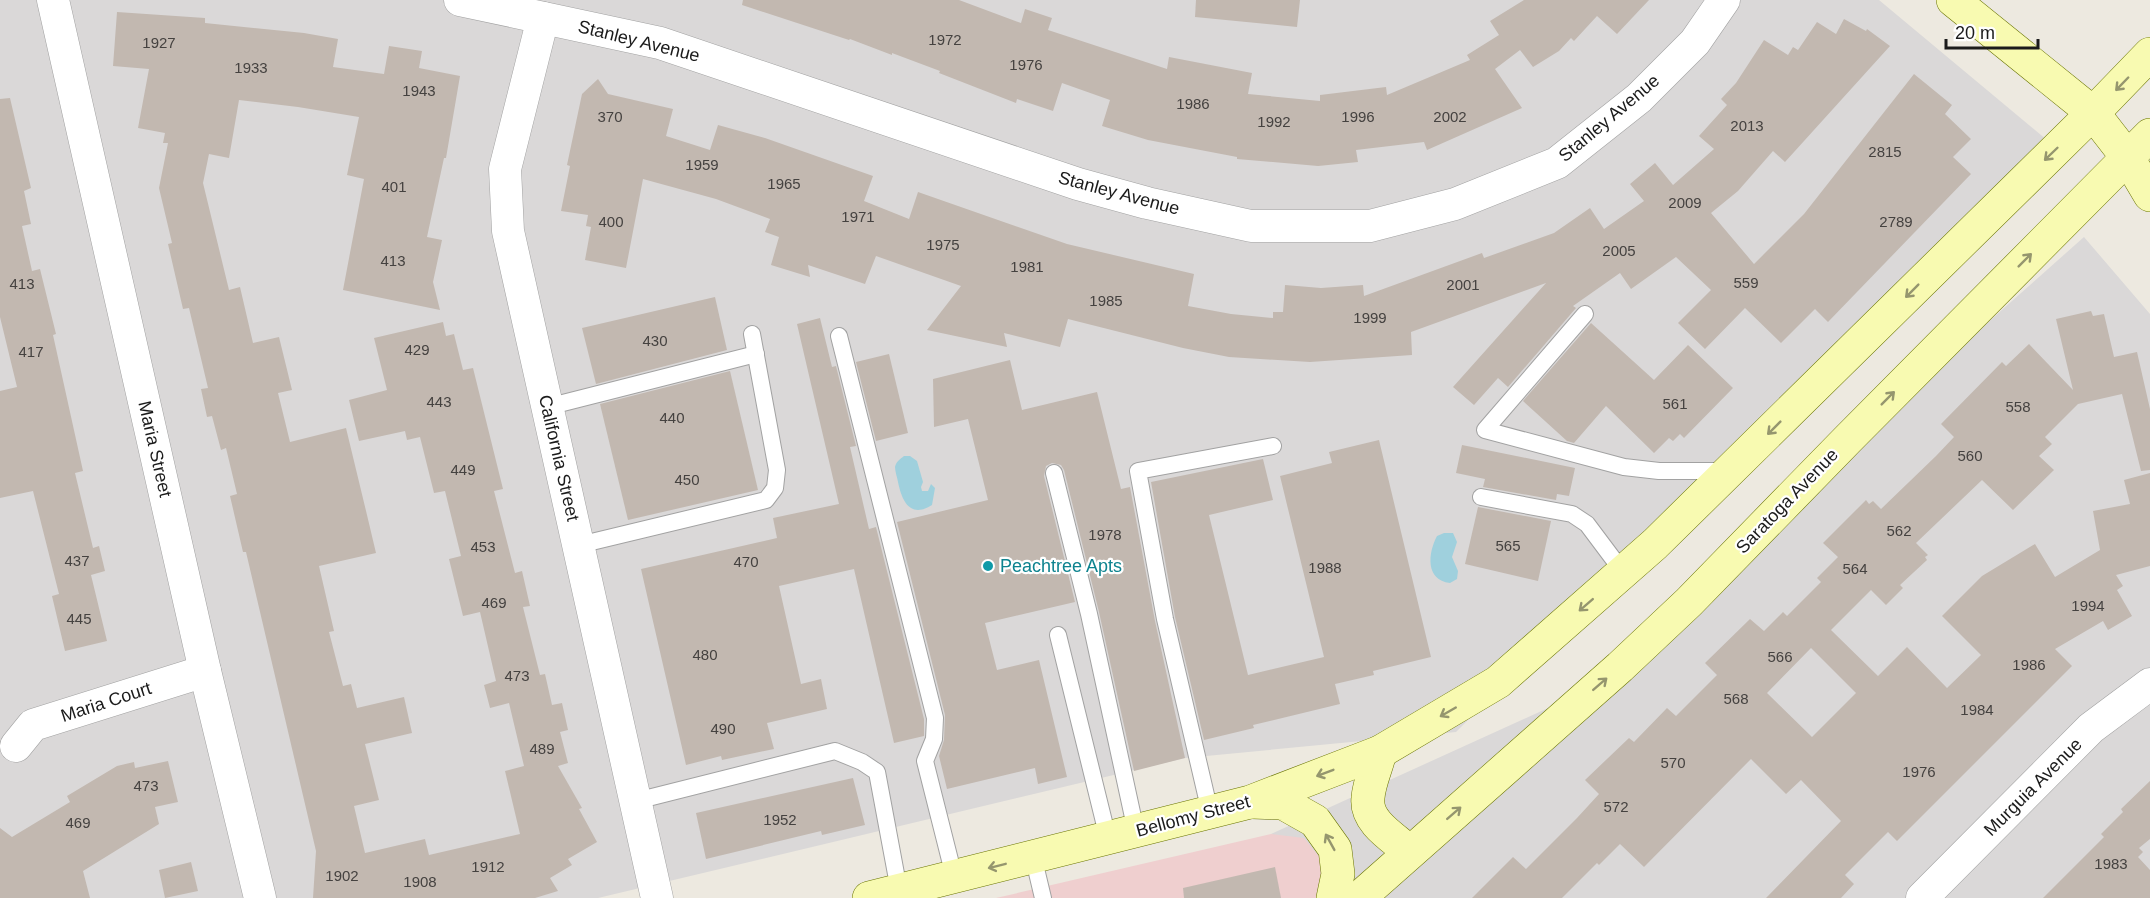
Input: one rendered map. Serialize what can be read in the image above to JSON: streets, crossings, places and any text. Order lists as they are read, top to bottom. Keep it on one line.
{"streets":{"main road":["Saratoga Avenue","Bellomy Street"],"street":["Stanley Avenue","Maria Street","California Street","Maria Court","Murguia Avenue"]},"crossings":[["Stanley Avenue","California Street"],["Maria Street","Maria Court"]],"one_way":["Bellomy Street"],"places":["Peachtree Apts"],"house_numbers":["1972","1927","1976","1933","1943","1986","370","1996","2002","1992","2013","2815","1959","1965","401","2009","1971","400","2789","1975","2005","413","1981","559","413","2001","1985","1999","430","429","417","443","561","558","440","560","449","450","562","1978","565","453","437","470","1988","564","469","1994","445","480","566","1986","473","568","1984","490","489","570","1976","473","572","1952","469","1983","1912","1902","1908"],"scale_bar":"20 m"}
